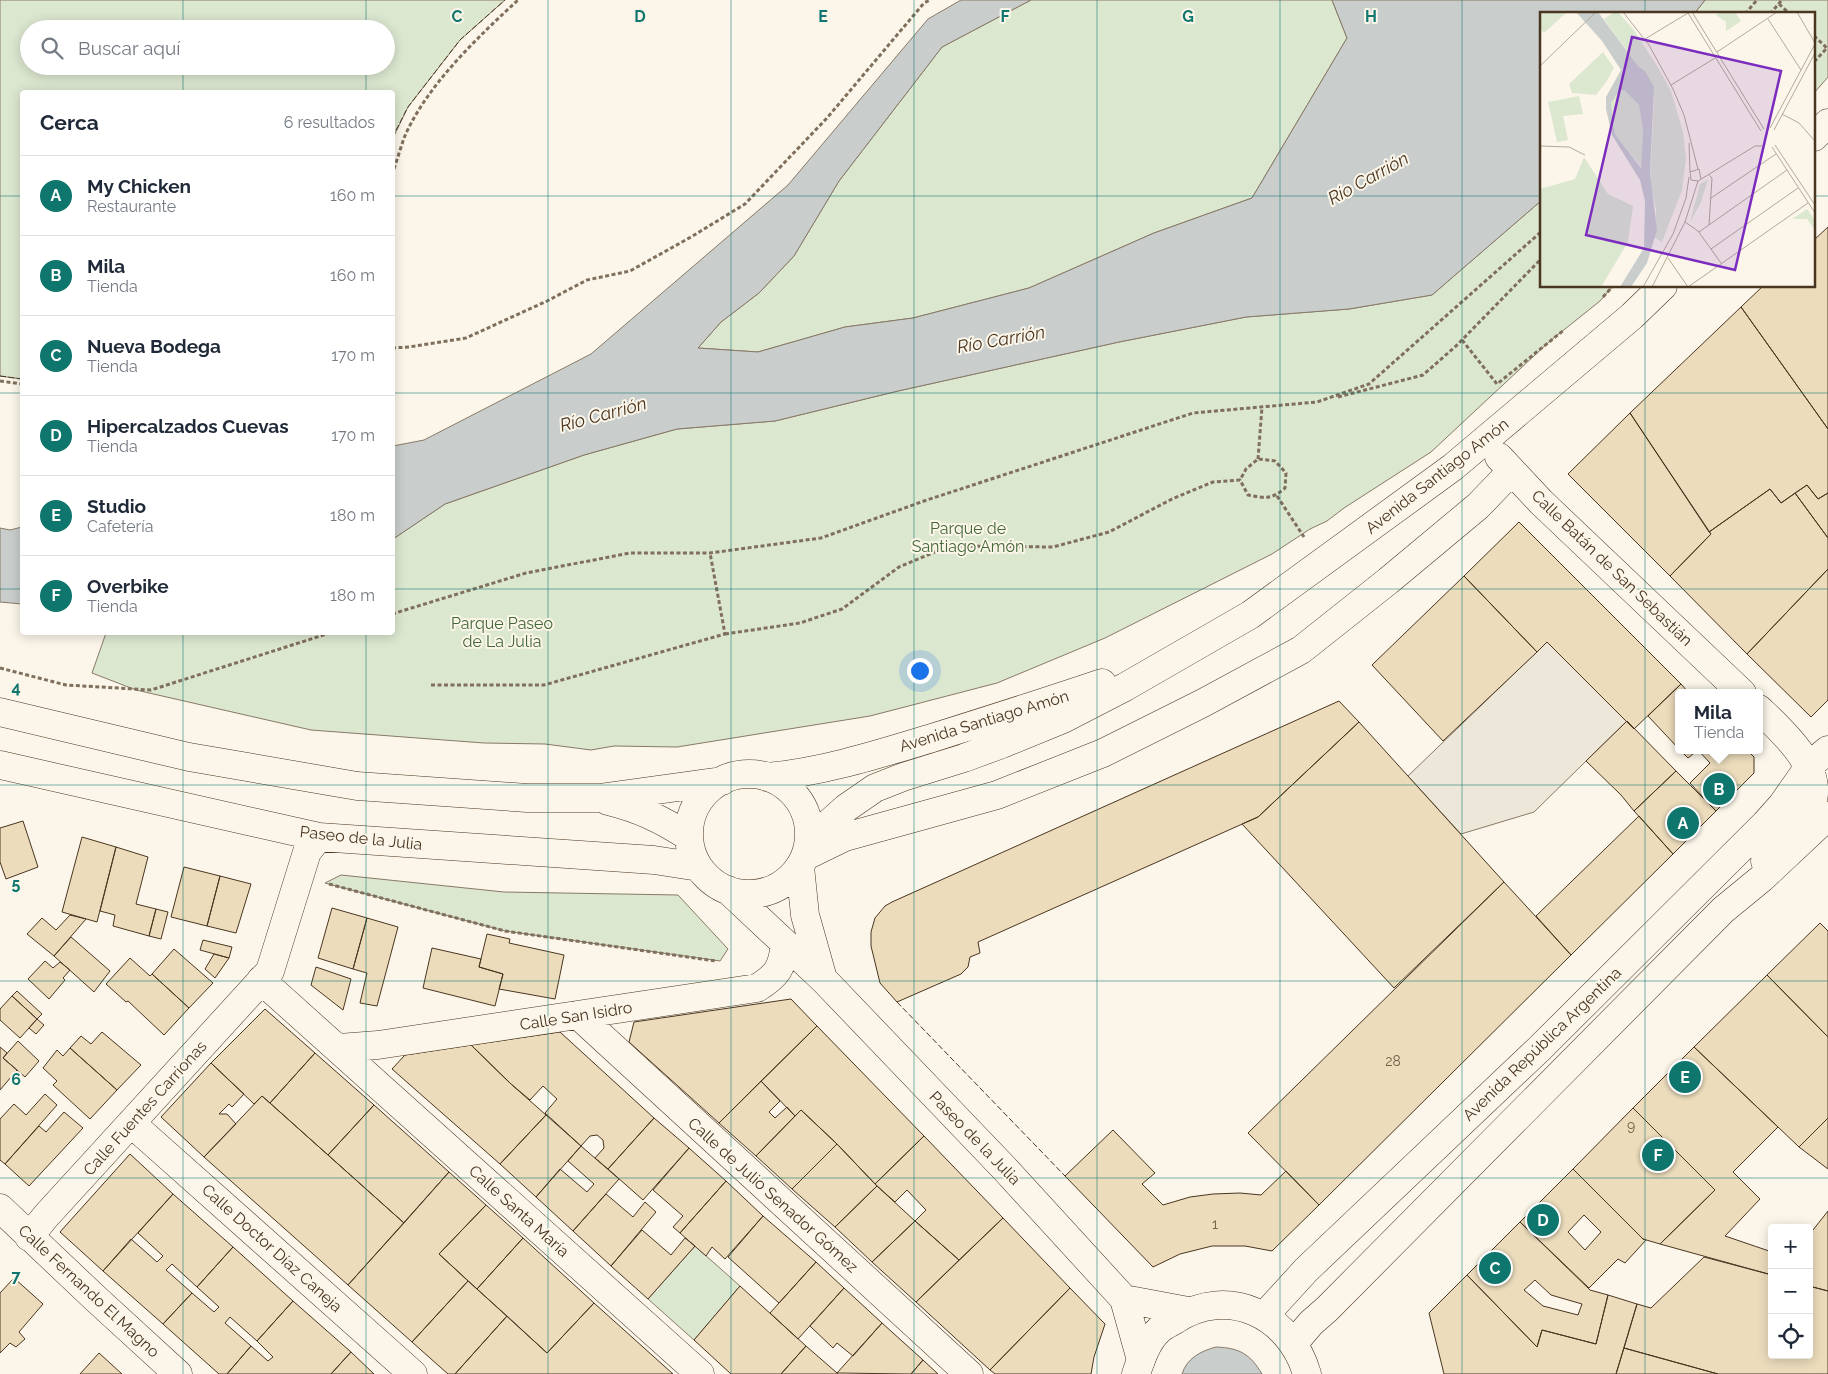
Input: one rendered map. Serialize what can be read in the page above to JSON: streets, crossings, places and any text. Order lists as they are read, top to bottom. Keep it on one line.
{"streets":{"street":["Avenida Santiago Amón","Calle Batán de San Sebastián","Paseo de la Julia","Calle San Isidro","Avenida República Argentina","Calle Fuentes Carrionas","Calle de Julio Senador Gómez","Calle Santa María","Calle Doctor Díaz Caneja","Calle Fernando El Magno"]},"crossings":[["Avenida Santiago Amón","Calle Batán de San Sebastián"],["Avenida Santiago Amón","Paseo de la Julia"],["Paseo de la Julia","Calle San Isidro"],["Paseo de la Julia","Calle Fuentes Carrionas"],["Calle San Isidro","Calle de Julio Senador Gómez"],["Calle San Isidro","Calle Santa María"],["Calle Fuentes Carrionas","Calle Santa María"],["Calle Fuentes Carrionas","Calle Doctor Díaz Caneja"],["Calle Fuentes Carrionas","Calle Fernando El Magno"]],"water":["Río Carrión"],"parks":["Parque de Santiago Amón","Parque Paseo de La Julia"],"house_numbers":["28","9","1"],"page":{"search":"Buscar aquí","heading":["Cerca","6 resultados"],"list":[{"mark":"A","name":"My Chicken","note":"Restaurante","value":"160 m"},{"mark":"B","name":"Mila","note":"Tienda","value":"160 m"},{"mark":"C","name":"Nueva Bodega","note":"Tienda","value":"170 m"},{"mark":"D","name":"Hipercalzados Cuevas","note":"Tienda","value":"170 m"},{"mark":"E","name":"Studio","note":"Cafetería","value":"180 m"},{"mark":"F","name":"Overbike","note":"Tienda","value":"180 m"}],"popup":["Mila","Tienda"],"pins":["B","A","E","F","D","C"],"map_buttons":["+","−"]},"grid":{"columns":["C","D","E","F","G","H"],"rows":["4","5","6","7"]}}
